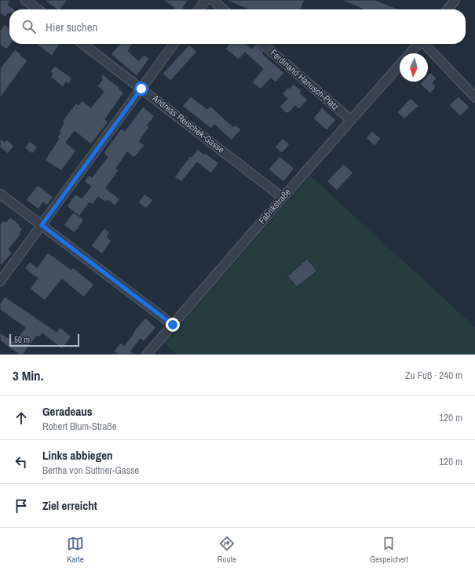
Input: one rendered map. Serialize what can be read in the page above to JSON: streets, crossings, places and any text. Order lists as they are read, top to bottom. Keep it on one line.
{"streets":{"street":["Ferdinand Hanusch-Platz","Andreas Reischek-Gasse","Fabrikstraße"]},"crossings":[["Ferdinand Hanusch-Platz","Fabrikstraße"],["Andreas Reischek-Gasse","Fabrikstraße"]],"scale_bar":"50 m","north":"bottom","page":{"search":"Hier suchen","scale":"50 m","heading":["3 Min.","Zu Fuß · 240 m"],"list":[["Geradeaus","Robert Blum-Straße","120 m"],["Links abbiegen","Bertha von Suttner-Gasse","120 m"],"Ziel erreicht"],"nav":["Karte","Route","Gespeichert"]}}
